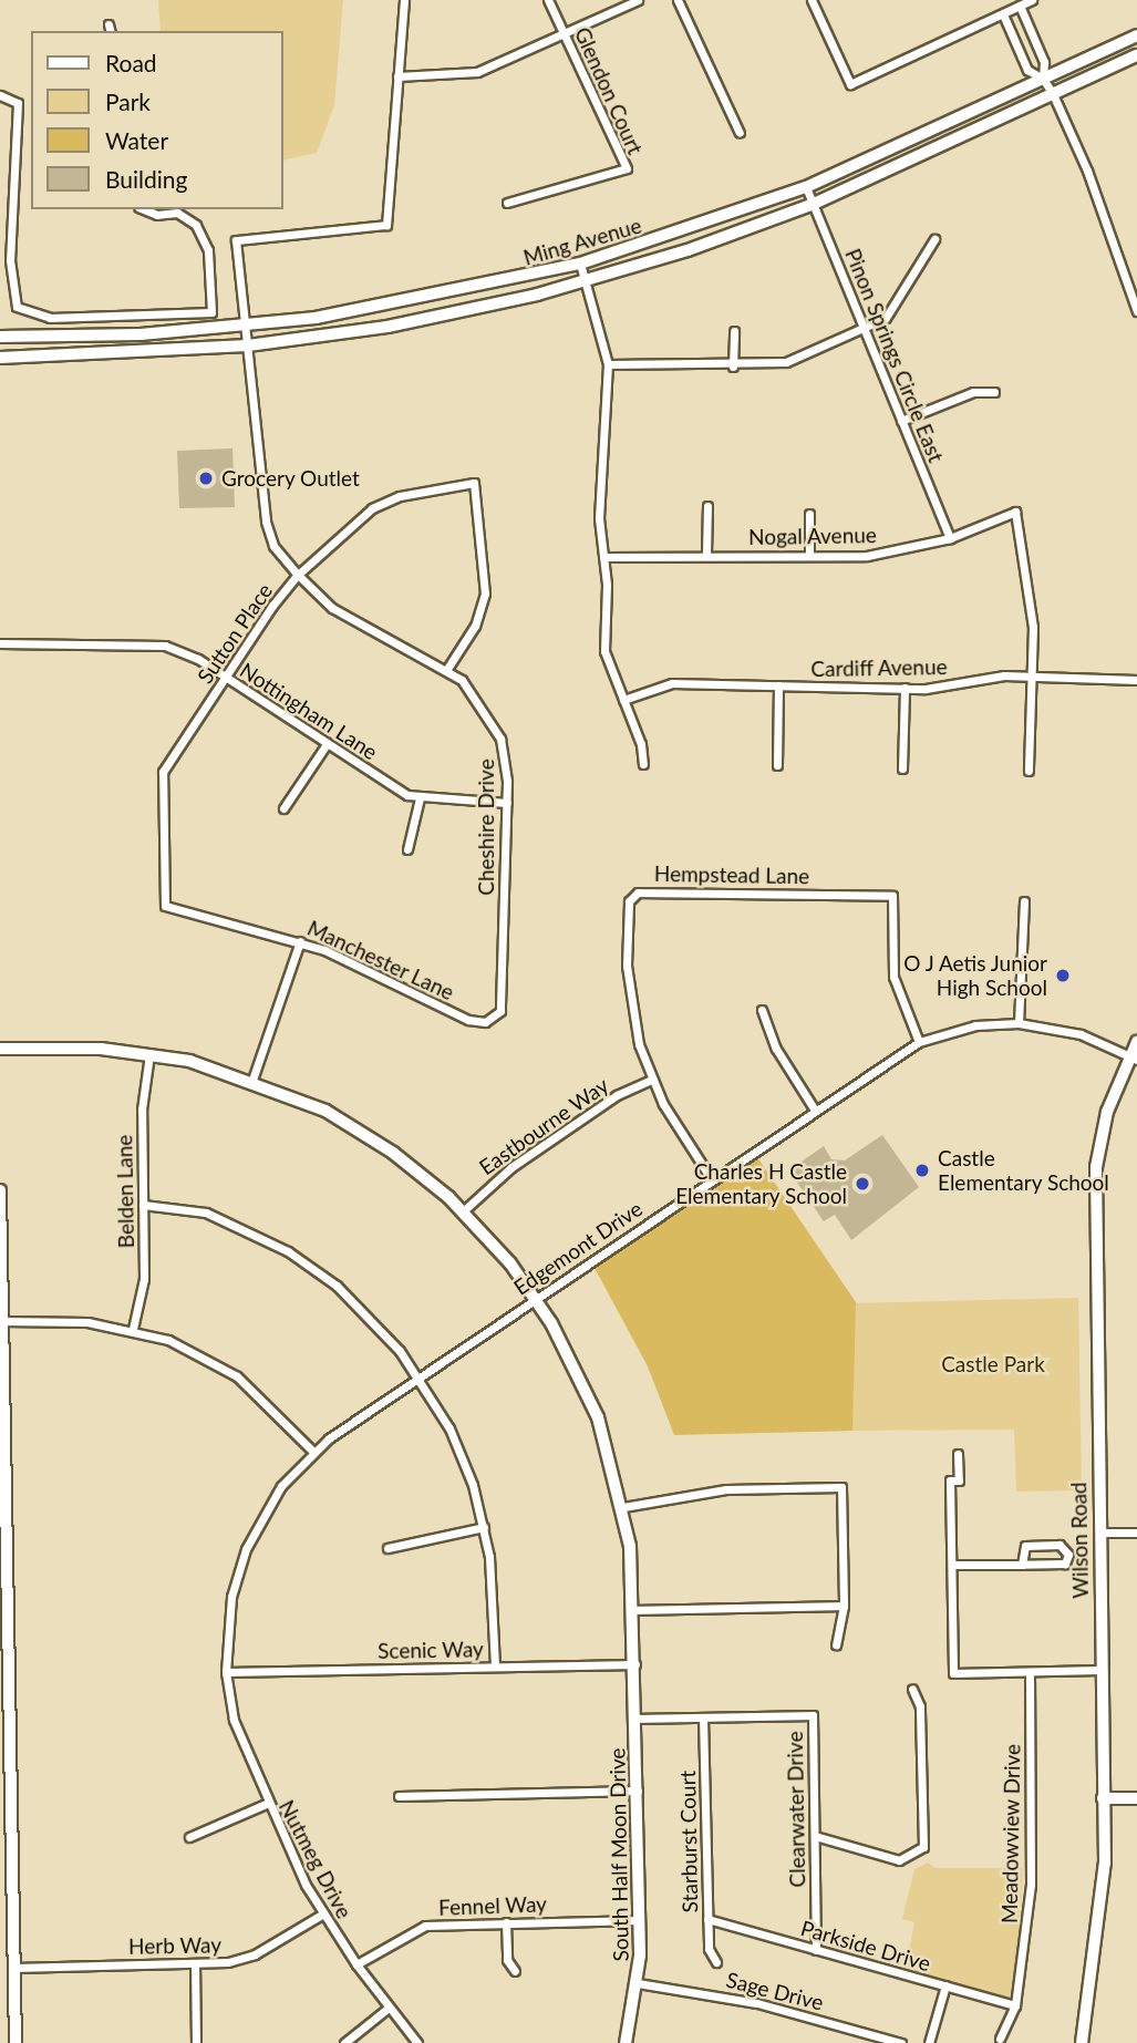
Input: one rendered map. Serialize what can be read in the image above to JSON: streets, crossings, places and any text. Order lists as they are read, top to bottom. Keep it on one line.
{"streets":{"street":["Glendon Court","Ming Avenue","Pinon Springs Circle East","Nogal Avenue","Sutton Place","Cardiff Avenue","Nottingham Lane","Cheshire Drive","Hempstead Lane","Manchester Lane","Eastbourne Way","Belden Lane","Edgemont Drive","Wilson Road","Scenic Way","Clearwater Drive","Meadowview Drive","Starburst Court","South Half Moon Drive","Nutmeg Drive","Fennel Way","Herb Way","Parkside Drive","Sage Drive"]},"crossings":[["Ming Avenue","Pinon Springs Circle East"],["Ming Avenue","Cheshire Drive"],["Pinon Springs Circle East","Nogal Avenue"],["Nogal Avenue","Cardiff Avenue"],["Sutton Place","Nottingham Lane"],["Sutton Place","Cheshire Drive"],["Sutton Place","Manchester Lane"],["Nottingham Lane","Cheshire Drive"],["Cheshire Drive","Manchester Lane"],["Hempstead Lane","Eastbourne Way"],["Hempstead Lane","Edgemont Drive"],["Eastbourne Way","South Half Moon Drive"],["Belden Lane","South Half Moon Drive"],["Edgemont Drive","Wilson Road"],["Edgemont Drive","Scenic Way"],["Edgemont Drive","South Half Moon Drive"],["Edgemont Drive","Nutmeg Drive"],["Scenic Way","South Half Moon Drive"],["Scenic Way","Nutmeg Drive"],["Clearwater Drive","Starburst Court"],["Clearwater Drive","Parkside Drive"],["Meadowview Drive","Parkside Drive"],["Starburst Court","Parkside Drive"],["South Half Moon Drive","Fennel Way"],["South Half Moon Drive","Sage Drive"],["Nutmeg Drive","Fennel Way"],["Nutmeg Drive","Herb Way"]],"parks":["Castle Park"],"places":["Grocery Outlet","O J Aetis Junior High School","Castle Elementary School","Charles H Castle Elementary School"],"legend":["Road","Park","Water","Building"]}
